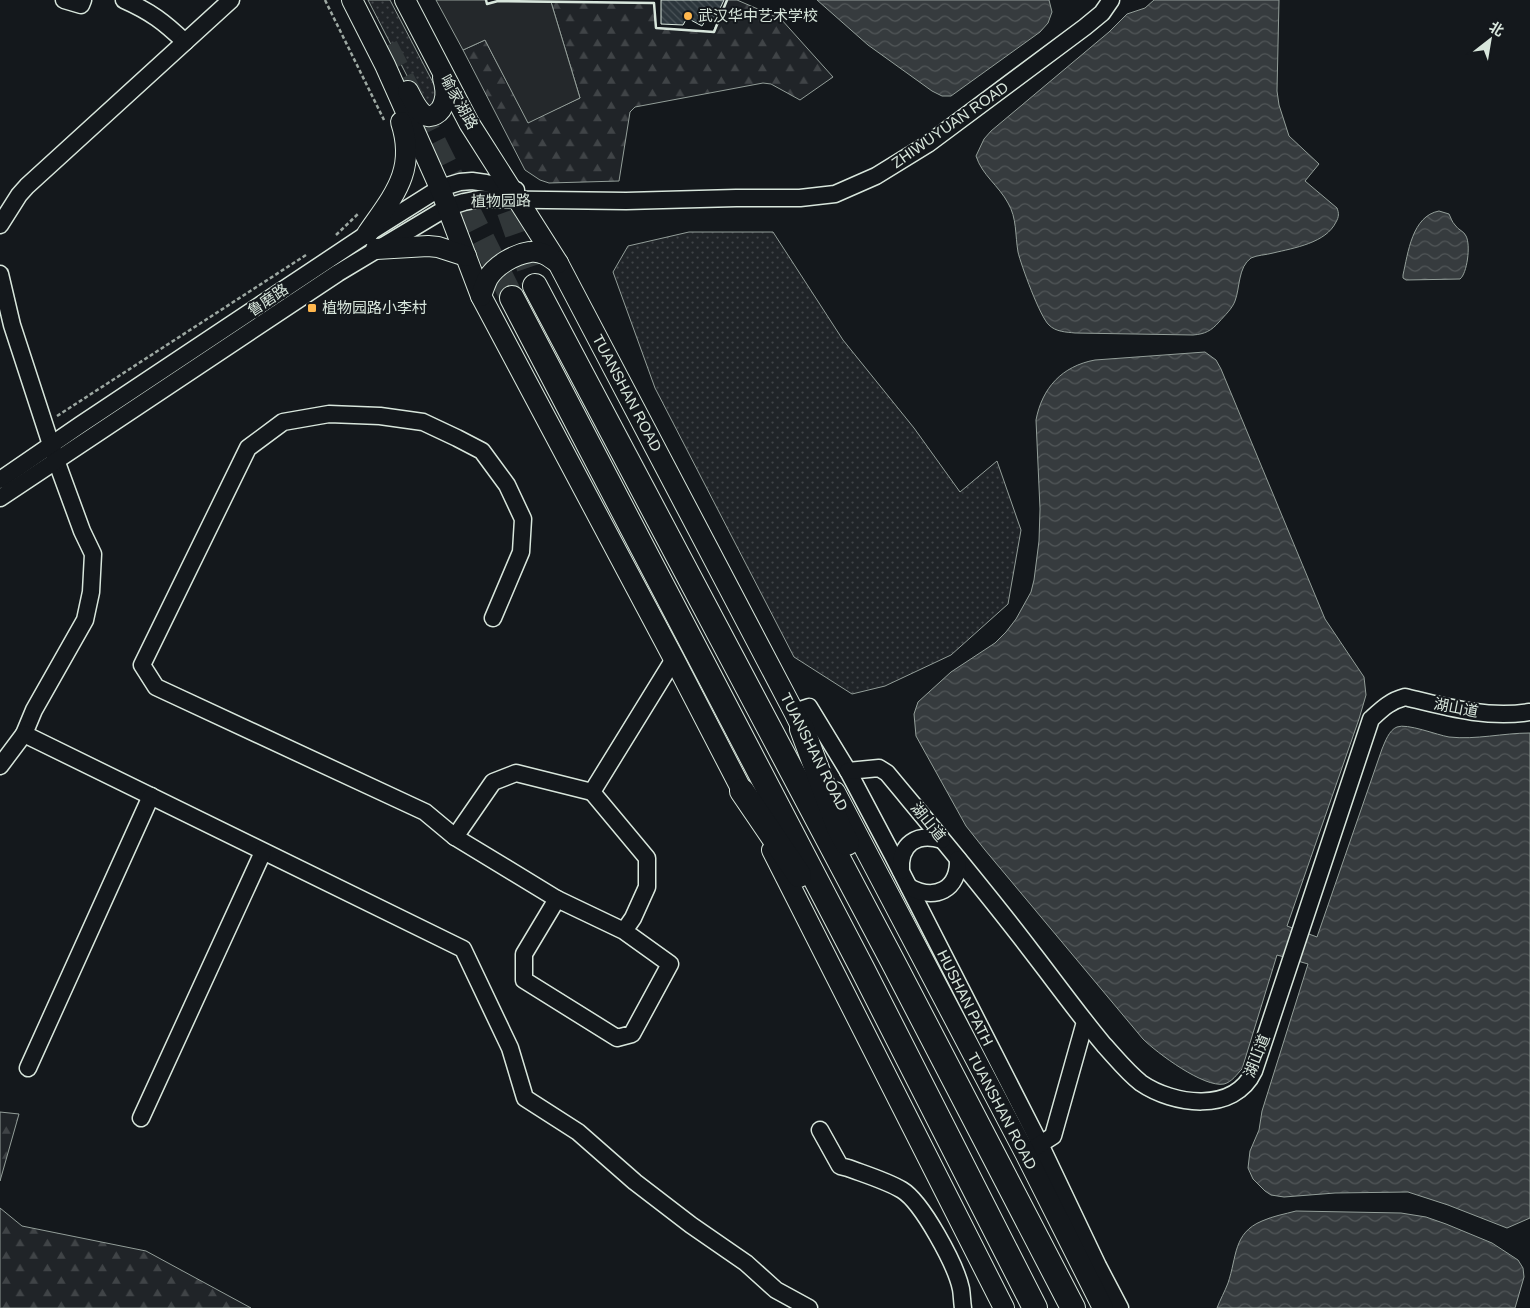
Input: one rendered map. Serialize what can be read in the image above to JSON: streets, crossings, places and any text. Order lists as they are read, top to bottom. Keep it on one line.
{"streets":{"highway":["TUANSHAN ROAD"],"main road":["喻家湖路"],"street":["ZHIWUYUAN ROAD","植物园路","鲁磨路","湖山道","HUSHAN PATH"]},"crossings":[["喻家湖路","植物园路"],["喻家湖路","鲁磨路"],["喻家湖路","TUANSHAN ROAD"],["ZHIWUYUAN ROAD","植物园路"],["植物园路","鲁磨路"],["植物园路","TUANSHAN ROAD"],["鲁磨路","TUANSHAN ROAD"],["TUANSHAN ROAD","HUSHAN PATH"],["湖山道","HUSHAN PATH"]],"places":{"other":["武汉华中艺术学校"],"transit":["植物园路小李村"]},"north":"top right"}
